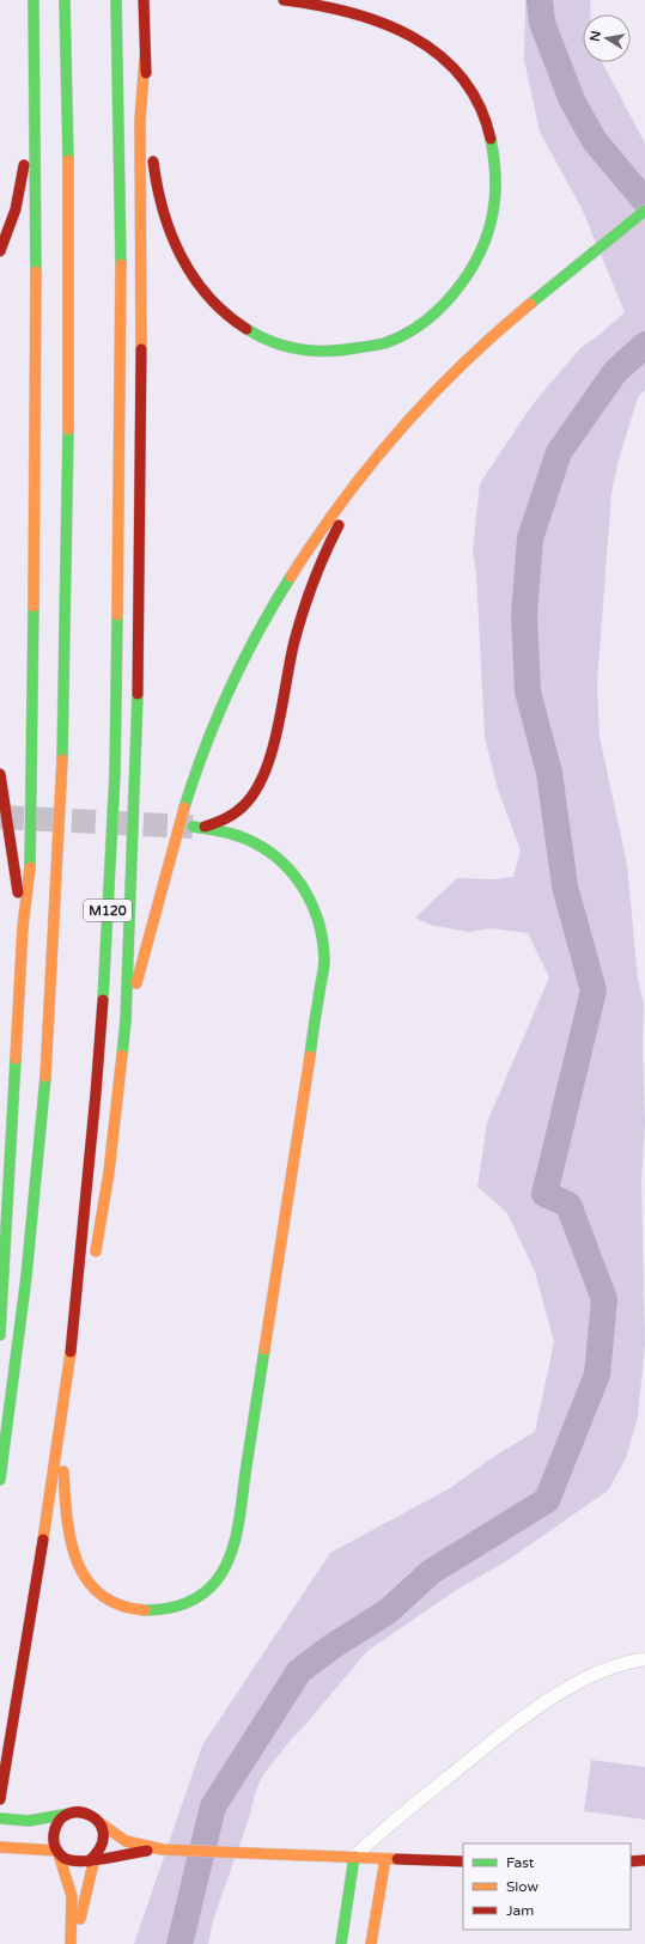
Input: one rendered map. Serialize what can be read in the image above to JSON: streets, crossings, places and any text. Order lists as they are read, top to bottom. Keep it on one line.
{"streets":{"main road":["M120"]},"legend":["Fast","Slow","Jam"],"north":"left"}
